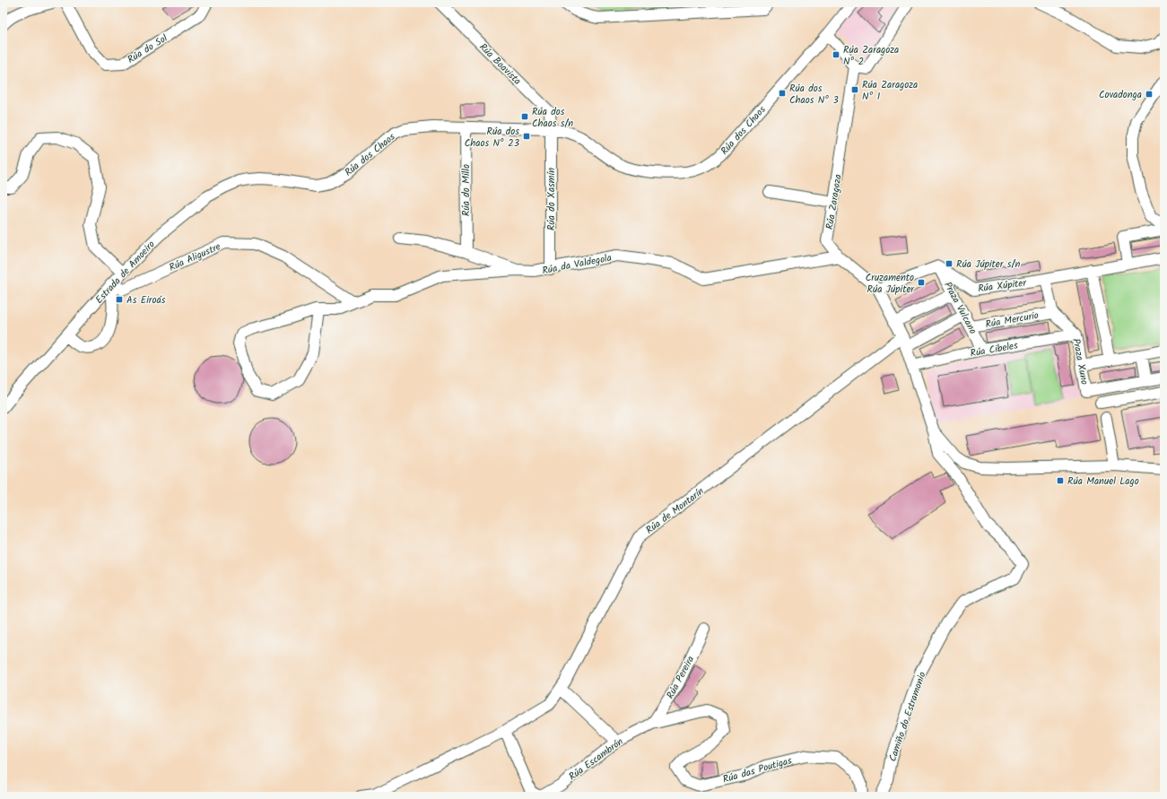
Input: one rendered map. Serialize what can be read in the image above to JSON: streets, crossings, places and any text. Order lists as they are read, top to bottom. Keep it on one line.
{"streets":{"street":["Rúa do Sol","Rúa Boavista","Rúa dos Chaos","Rúa do Millo","Rúa do Xasmín","Rúa Zaragoza","Rúa Aligustre","Rúa da Valdegola","Estrada de Amoeiro","Rúa Xúpiter","Praza Vulcano","Rúa Mercurio","Rúa Cibeles","Praza Xuno","Rúa de Montarín","Rúa Pereira","Camiño do Estramonio","Rúa Escambrón","Rúa das Poutigas"]},"crossings":[["Rúa Boavista","Rúa dos Chaos"],["Rúa Boavista","Rúa do Xasmín"],["Rúa dos Chaos","Rúa do Millo"],["Rúa dos Chaos","Rúa do Xasmín"],["Rúa dos Chaos","Estrada de Amoeiro"],["Rúa do Millo","Rúa da Valdegola"],["Rúa do Xasmín","Rúa da Valdegola"],["Rúa Zaragoza","Rúa da Valdegola"],["Rúa Zaragoza","Rúa Cibeles"],["Rúa Zaragoza","Rúa de Montarín"],["Rúa Zaragoza","Camiño do Estramonio"],["Rúa Aligustre","Estrada de Amoeiro"],["Rúa Xúpiter","Praza Vulcano"],["Praza Vulcano","Rúa Mercurio"],["Praza Vulcano","Rúa Cibeles"],["Rúa Mercurio","Praza Xuno"],["Rúa Cibeles","Praza Xuno"],["Rúa de Montarín","Rúa Escambrón"],["Rúa Pereira","Rúa Escambrón"],["Rúa Pereira","Rúa das Poutigas"],["Rúa Escambrón","Rúa das Poutigas"]],"places":{"transit":["Rúa Zaragoza Nº 2","Rúa Zaragoza Nº 1","Rúa dos Chaos Nº 3","Covadonga","Rúa dos Chaos s/n","Rúa dos Chaos Nº 23","Rúa Júpiter s/n","Cruzamento Rúa Júpiter","As Eiroás","Rúa Manuel Lago"]}}
